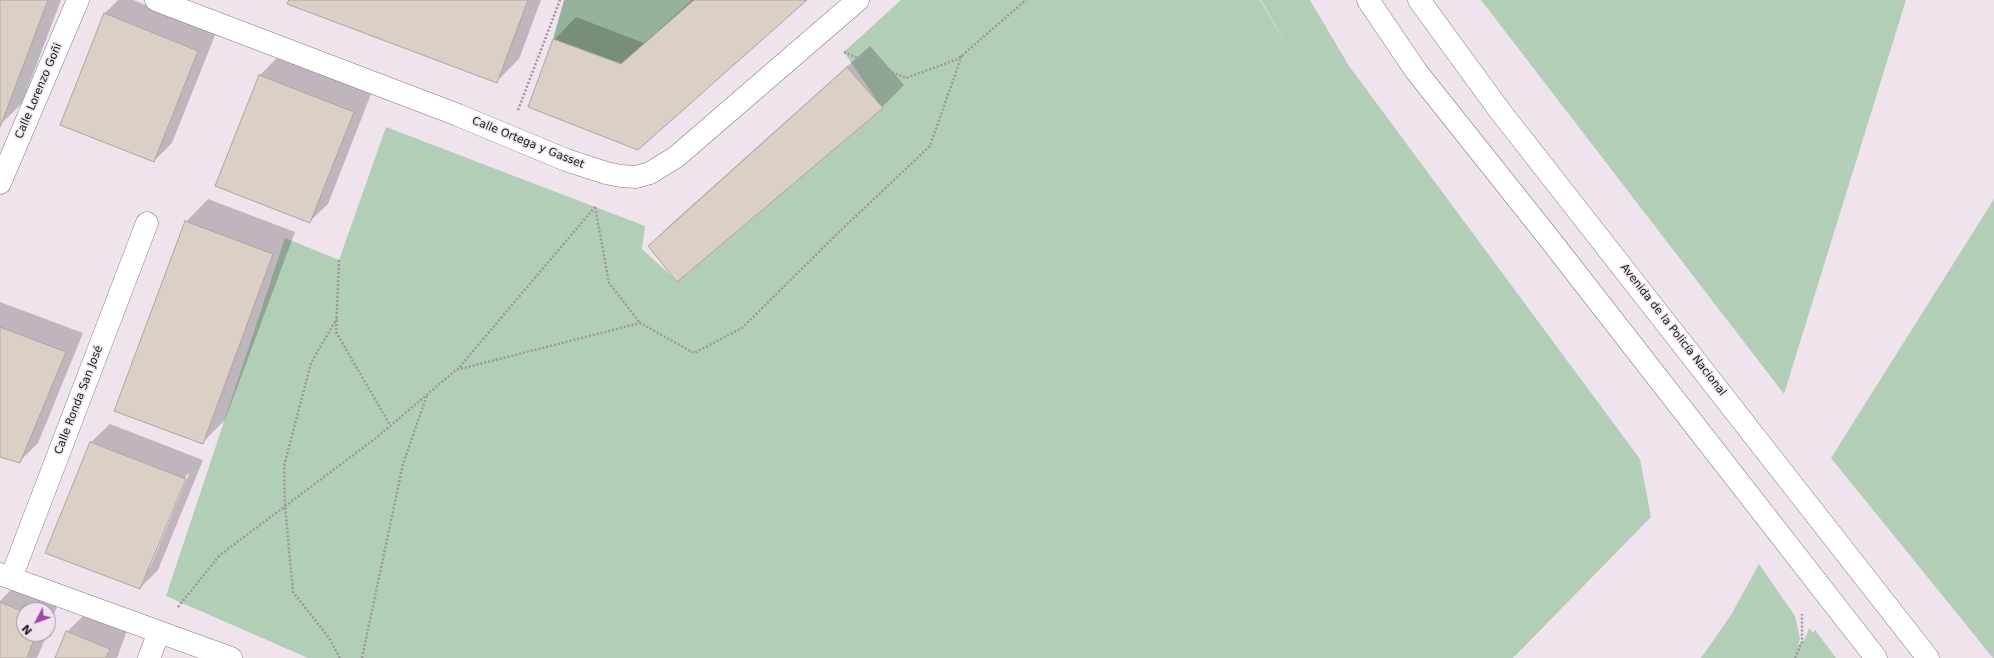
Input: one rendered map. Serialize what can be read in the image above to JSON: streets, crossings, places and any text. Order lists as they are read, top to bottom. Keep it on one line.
{"streets":{"main road":["Calle Lorenzo Goñi","Calle Ortega y Gasset","Avenida de la Policía Nacional","Calle Ronda San José"]},"north":"bottom left"}
